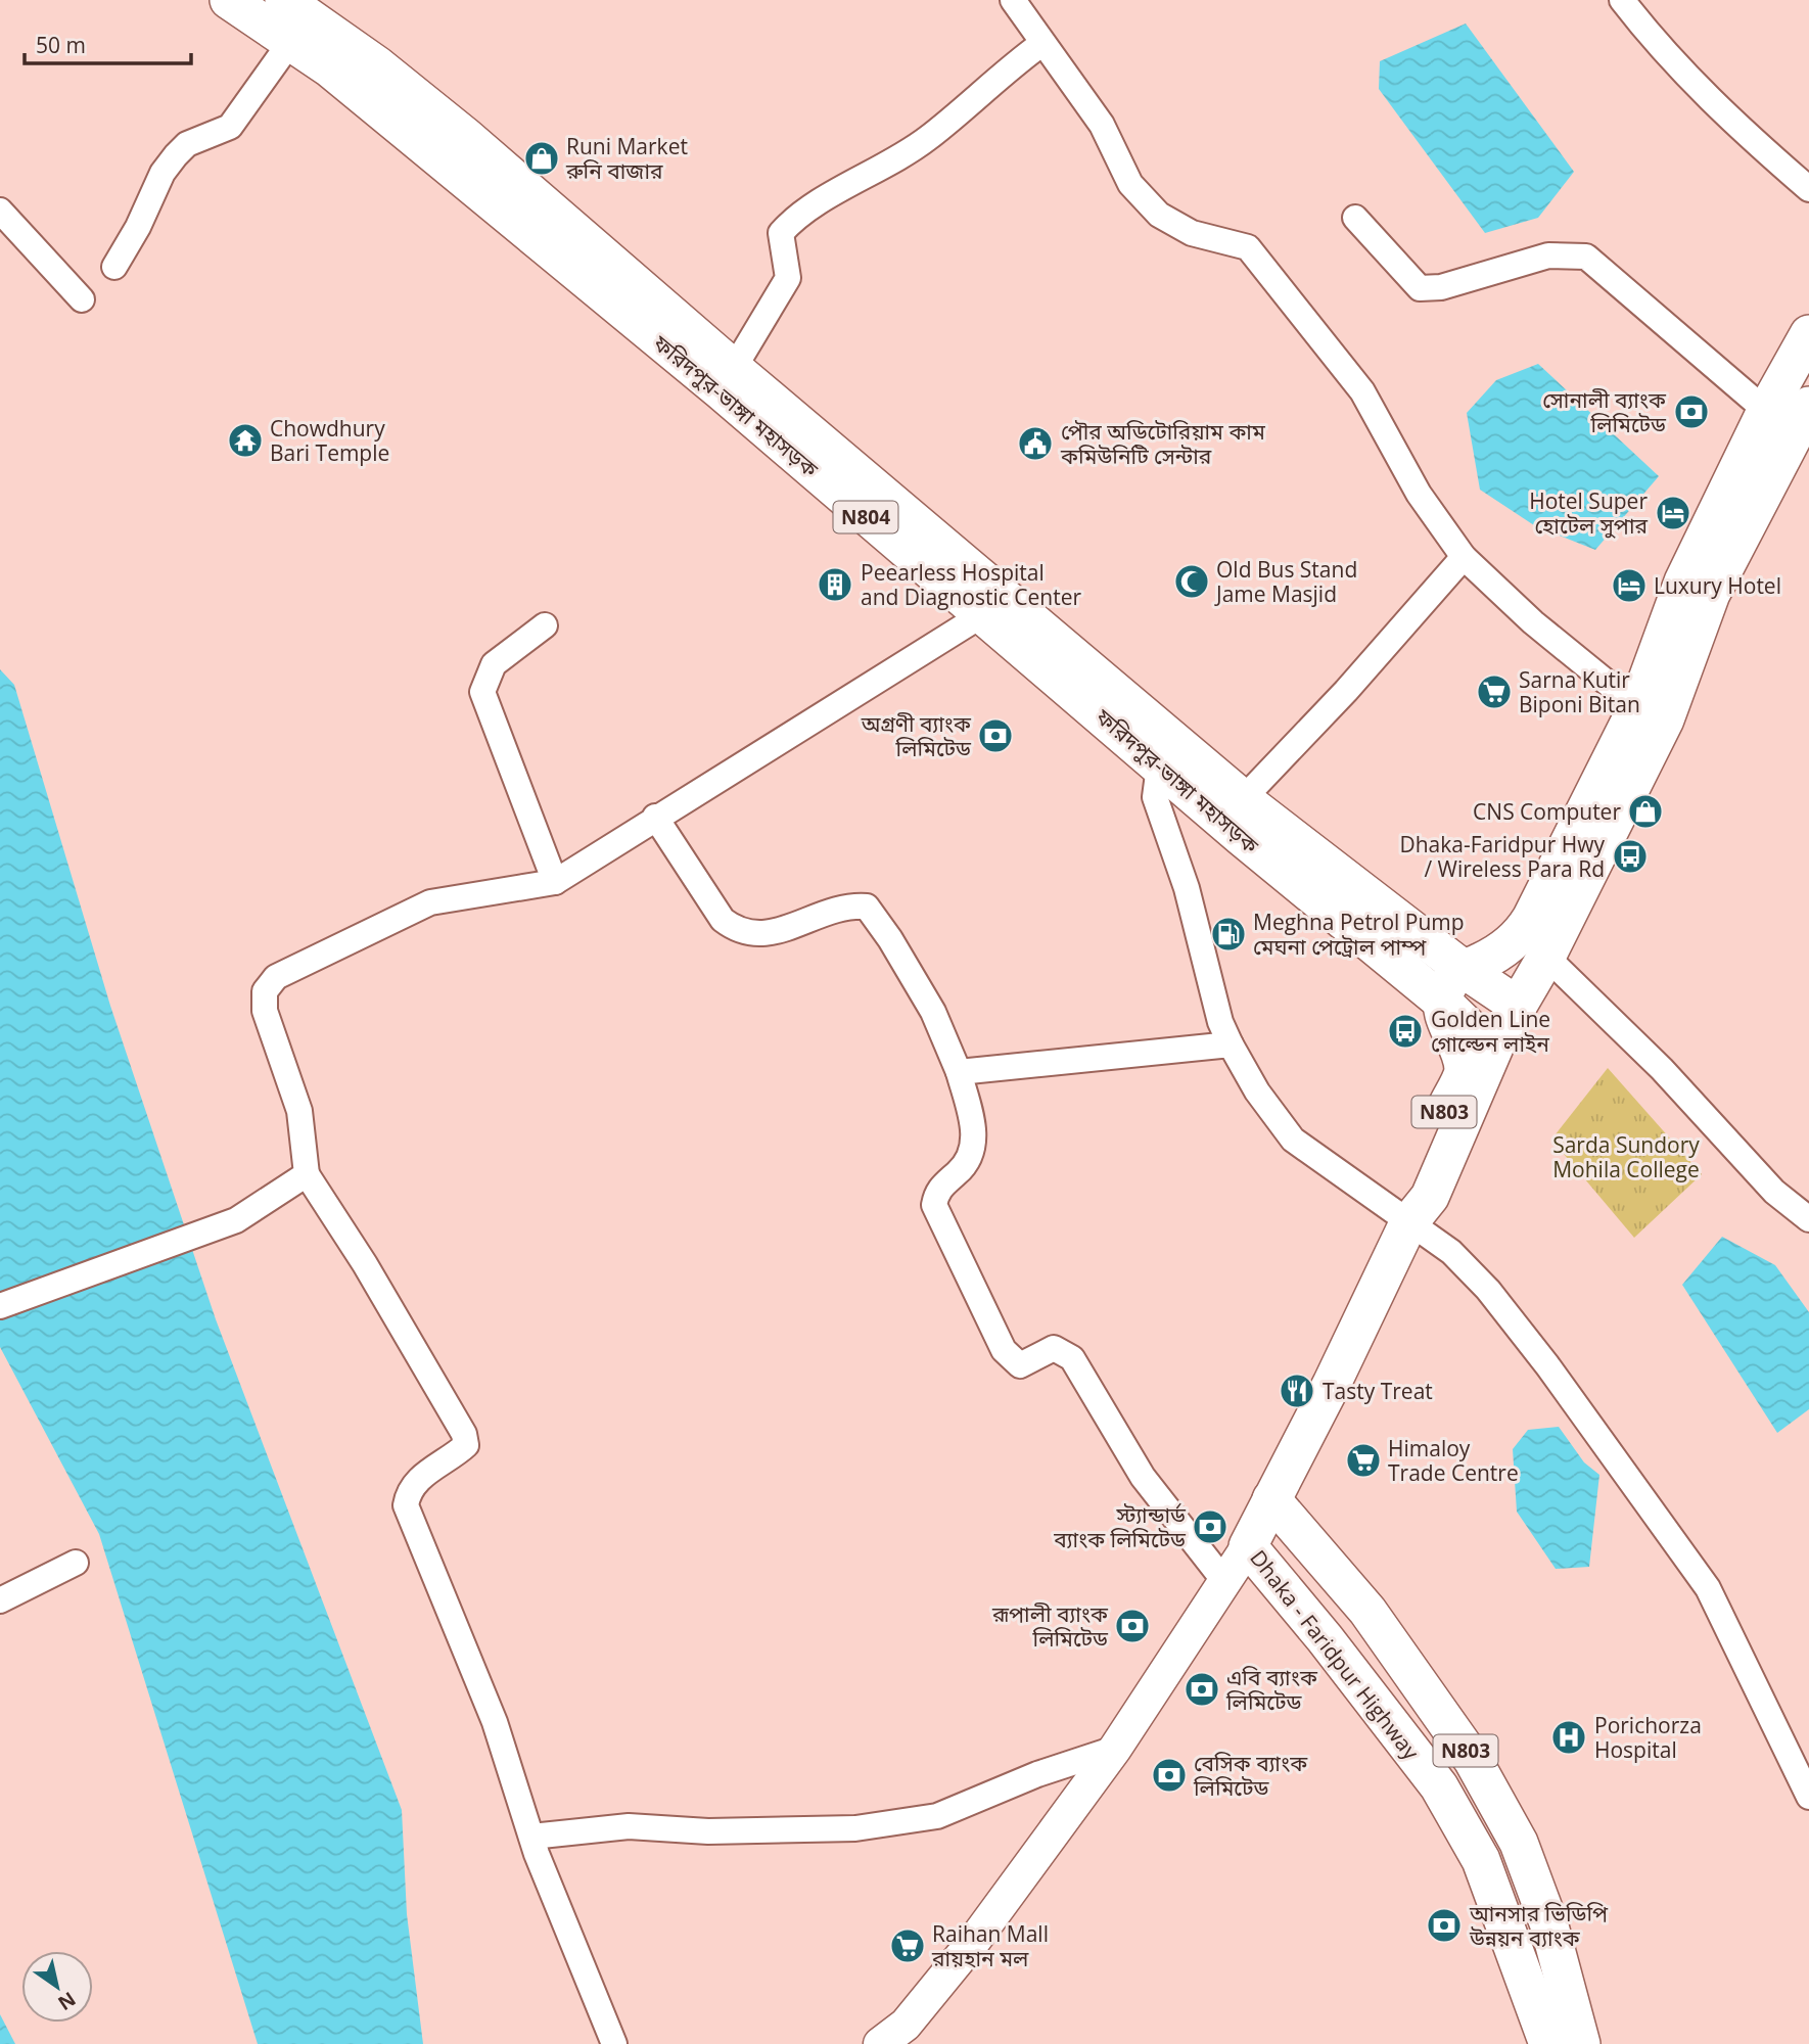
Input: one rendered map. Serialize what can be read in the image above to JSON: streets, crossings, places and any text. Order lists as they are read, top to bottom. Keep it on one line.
{"streets":{"highway":["ফরিদপুর-ভাঙ্গা মহাসড়ক","N804","N803","Dhaka - Faridpur Highway"]},"crossings":[["ফরিদপুর-ভাঙ্গা মহাসড়ক","N803"],["ফরিদপুর-ভাঙ্গা মহাসড়ক","Dhaka - Faridpur Highway"],["N803","Dhaka - Faridpur Highway"]],"parks":["Sarda Sundory Mohila College"],"places":{"shop":["Runi Market রুনি বাজার","CNS Computer"],"bank":["সোনালী ব্যাংক লিমিটেড","অগ্রণী ব্যাংক লিমিটেড","স্ট্যান্ডার্ড ব্যাংক লিমিটেড","রূপালী ব্যাংক লিমিটেড","এবি ব্যাংক লিমিটেড","বেসিক ব্যাংক লিমিটেড","আনসার ভিডিপি উন্নয়ন ব্যাংক"],"temple":["Chowdhury Bari Temple"],"public building":["পৌর অডিটোরিয়াম কাম কমিউনিটি সেন্টার"],"hotel":["Hotel Super হোটেল সুপার","Luxury Hotel"],"mosque":["Old Bus Stand Jame Masjid"],"building":["Peearless Hospital and Diagnostic Center"],"supermarket":["Sarna Kutir Biponi Bitan","Himaloy Trade Centre","Raihan Mall রায়হান মল"],"bus stop":["Dhaka-Faridpur Hwy / Wireless Para Rd","Golden Line গোল্ডেন লাইন"],"fuel station":["Meghna Petrol Pump মেঘনা পেট্রোল পাম্প"],"restaurant":["Tasty Treat"],"hospital":["Porichorza Hospital"]},"scale_bar":"50 m","north":"bottom right"}
